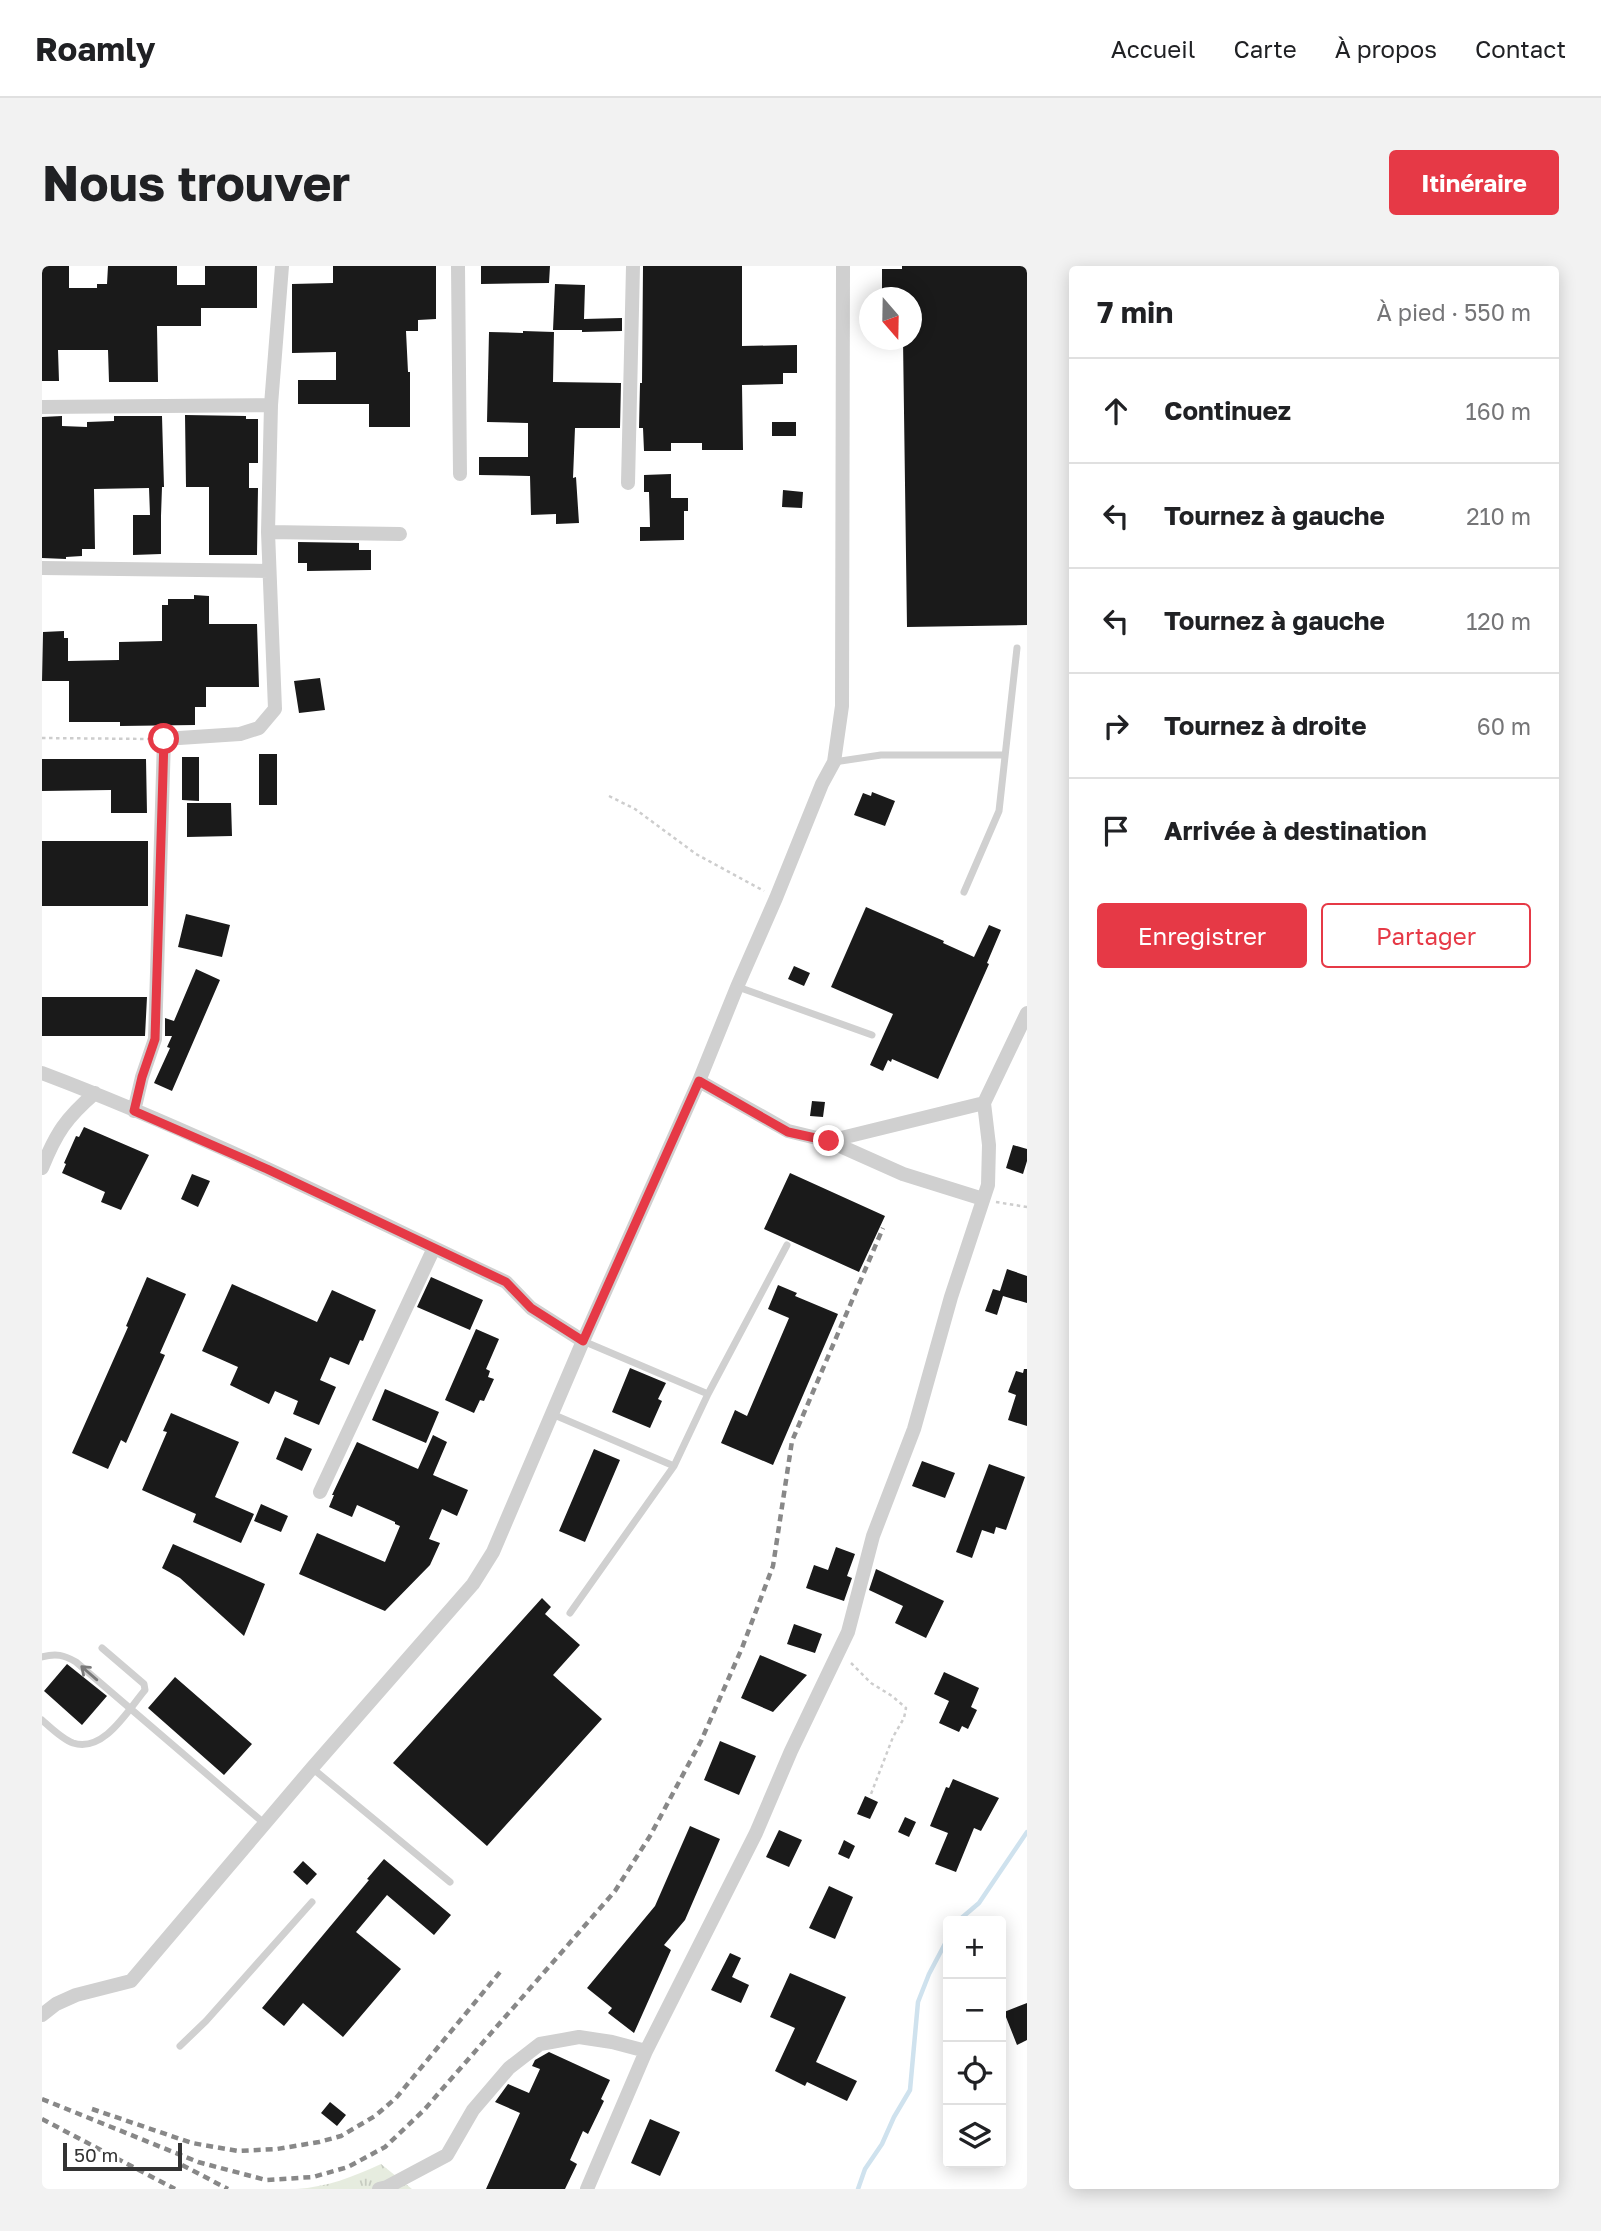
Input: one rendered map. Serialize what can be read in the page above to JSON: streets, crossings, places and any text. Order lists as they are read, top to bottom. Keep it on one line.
{"scale_bar":"50 m","north":"bottom","page":{"header":"Roamly","nav":["Accueil","Carte","À propos","Contact"],"buttons":["Itinéraire",["Enregistrer","Partager"]],"title":"Nous trouver","heading":["7 min","À pied · 550 m"],"list":[["Continuez","160 m"],["Tournez à gauche","210 m"],["Tournez à gauche","120 m"],["Tournez à droite","60 m"],"Arrivée à destination"],"map_buttons":["+","−"],"scale":"50 m"}}
